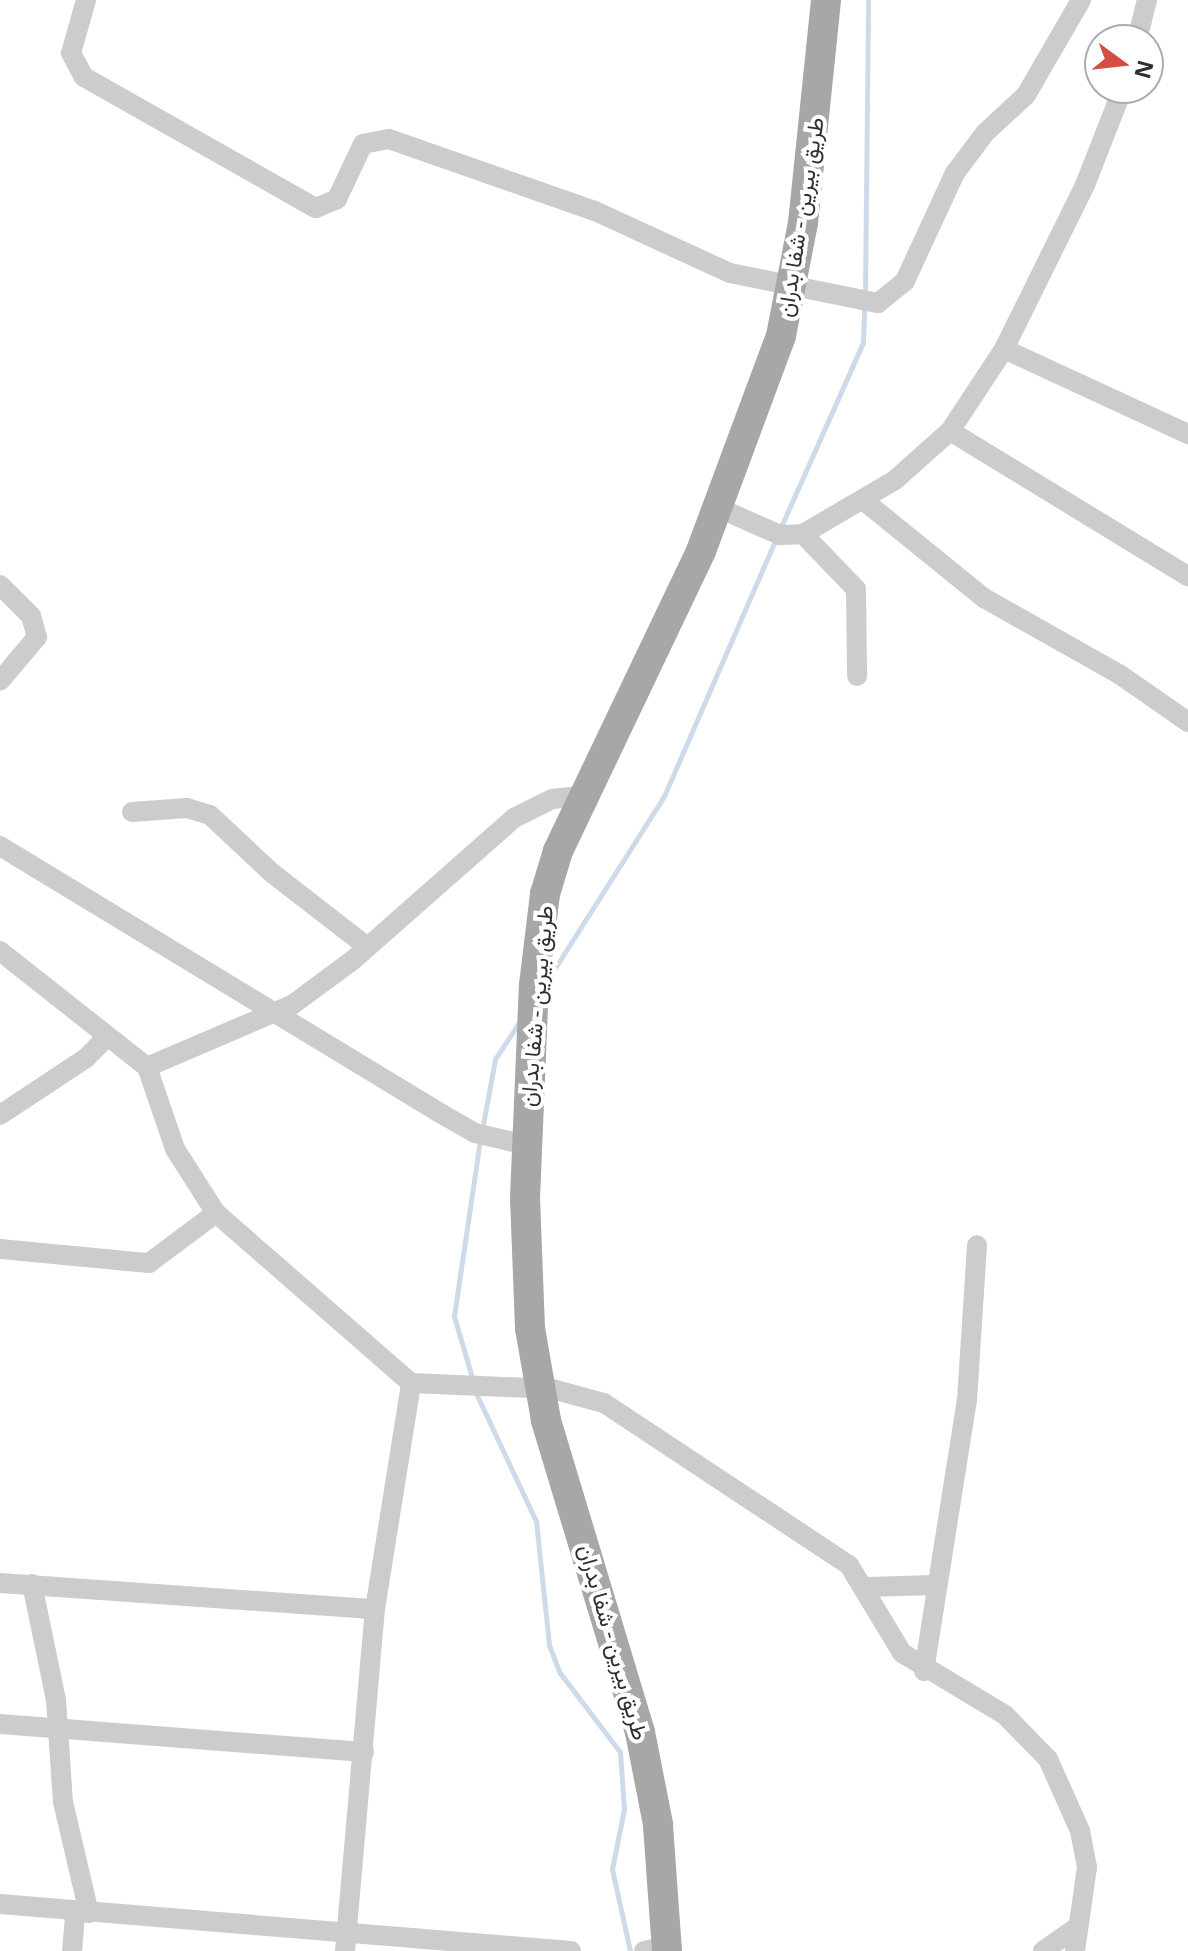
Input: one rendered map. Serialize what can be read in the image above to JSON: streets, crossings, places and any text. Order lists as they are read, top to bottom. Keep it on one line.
{"streets":{"main road":["طريق بيرين - شفا بدران"]},"north":"right"}
